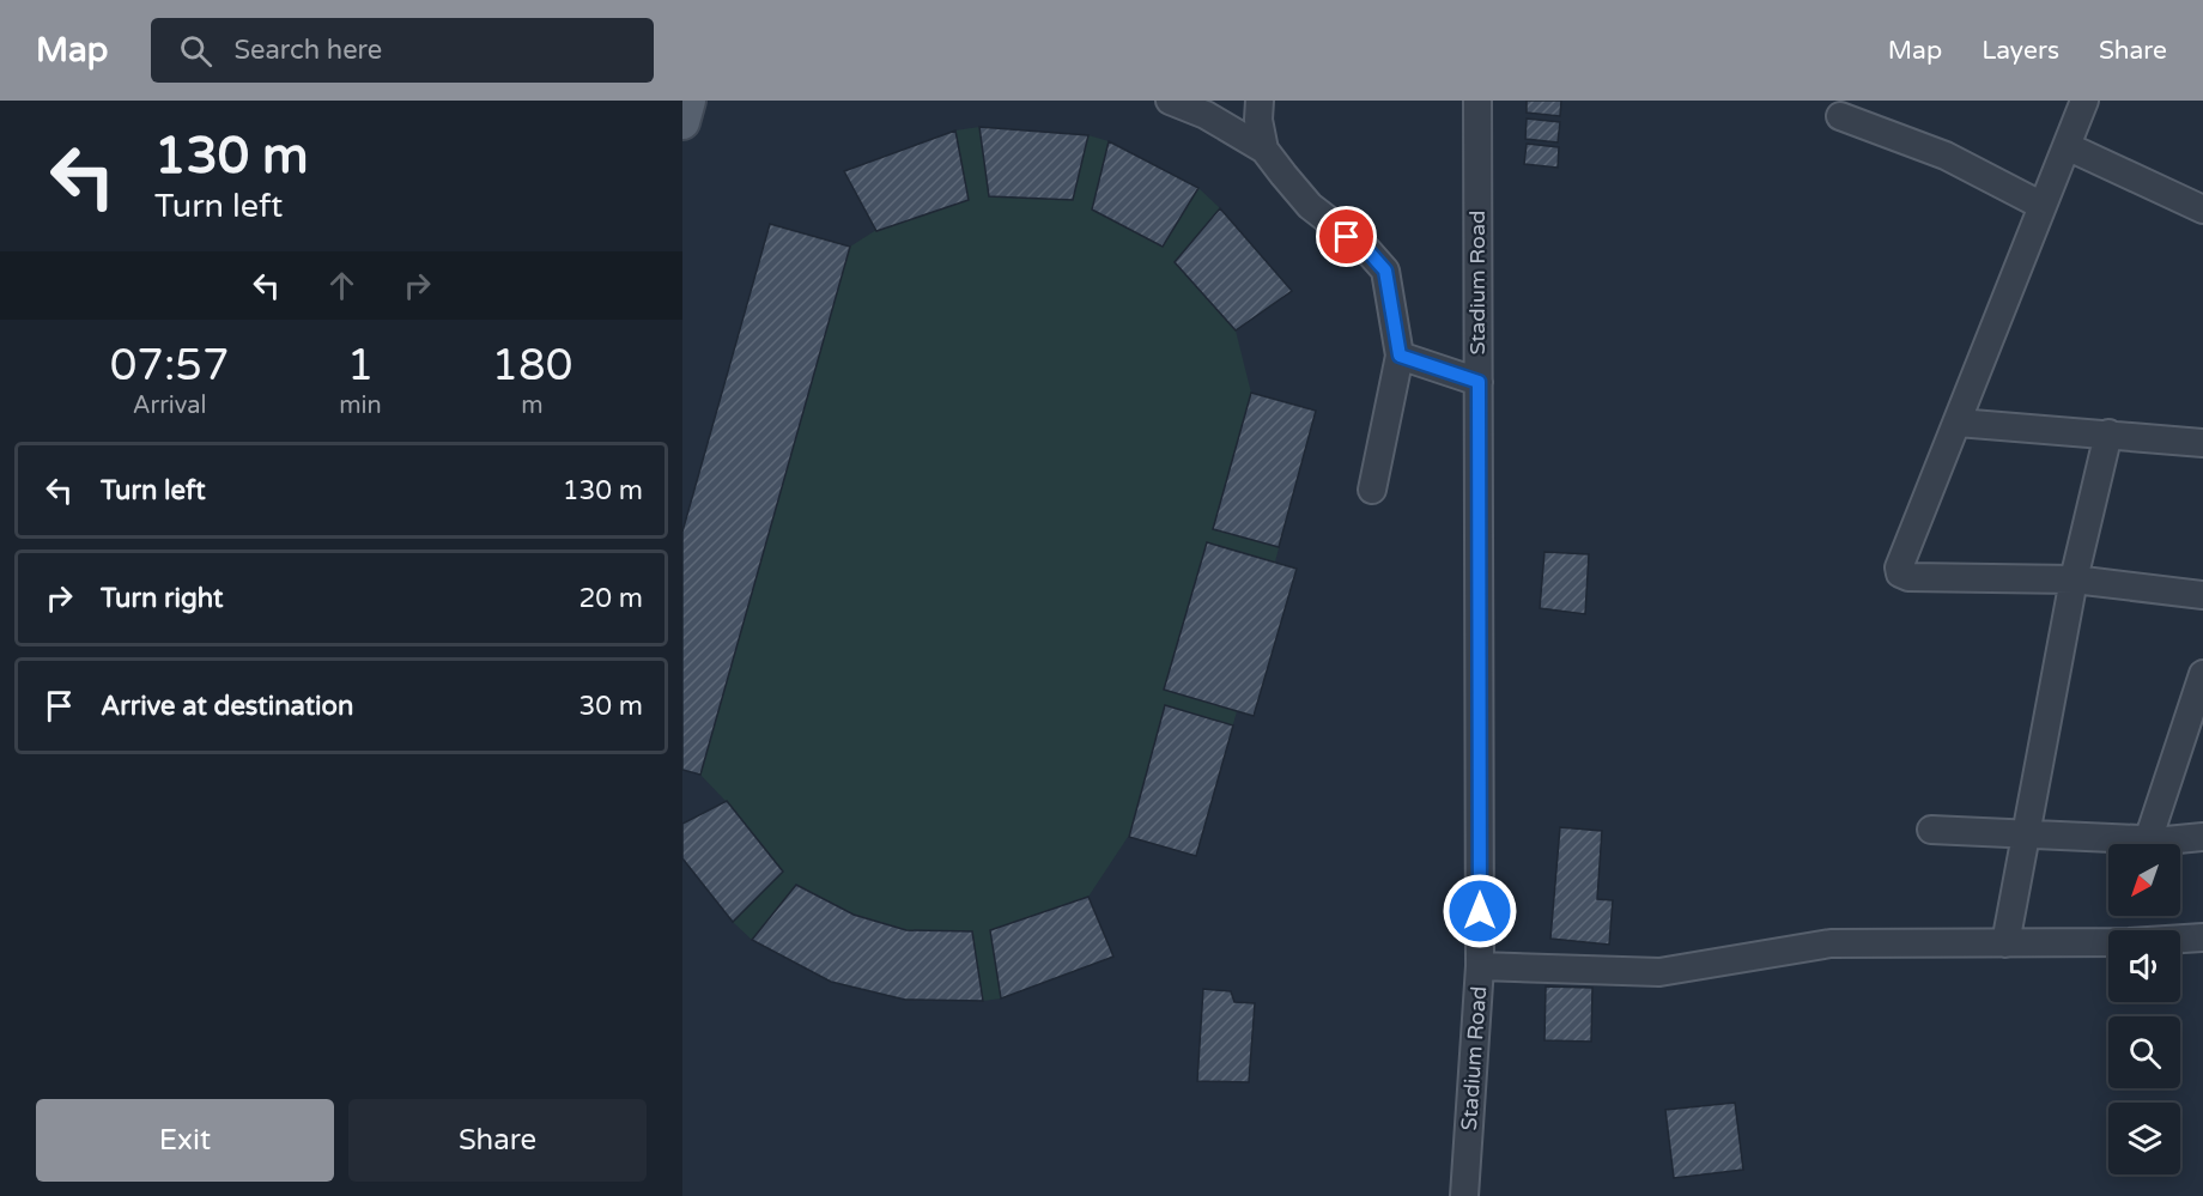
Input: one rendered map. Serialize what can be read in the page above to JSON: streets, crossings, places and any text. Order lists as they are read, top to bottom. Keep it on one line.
{"streets":{"street":["Stadium Road"]},"north":"bottom left","page":{"header":"Map","search":"Search here","nav":["Map","Layers","Share"],"turn":["130 m","Turn left"],"eta":["07:57","Arrival","1","min","180","m"],"list":[{"name":"Turn left","value":"130 m"},{"name":"Turn right","value":"20 m"},{"name":"Arrive at destination","value":"30 m"}],"buttons":["Exit","Share"]}}
